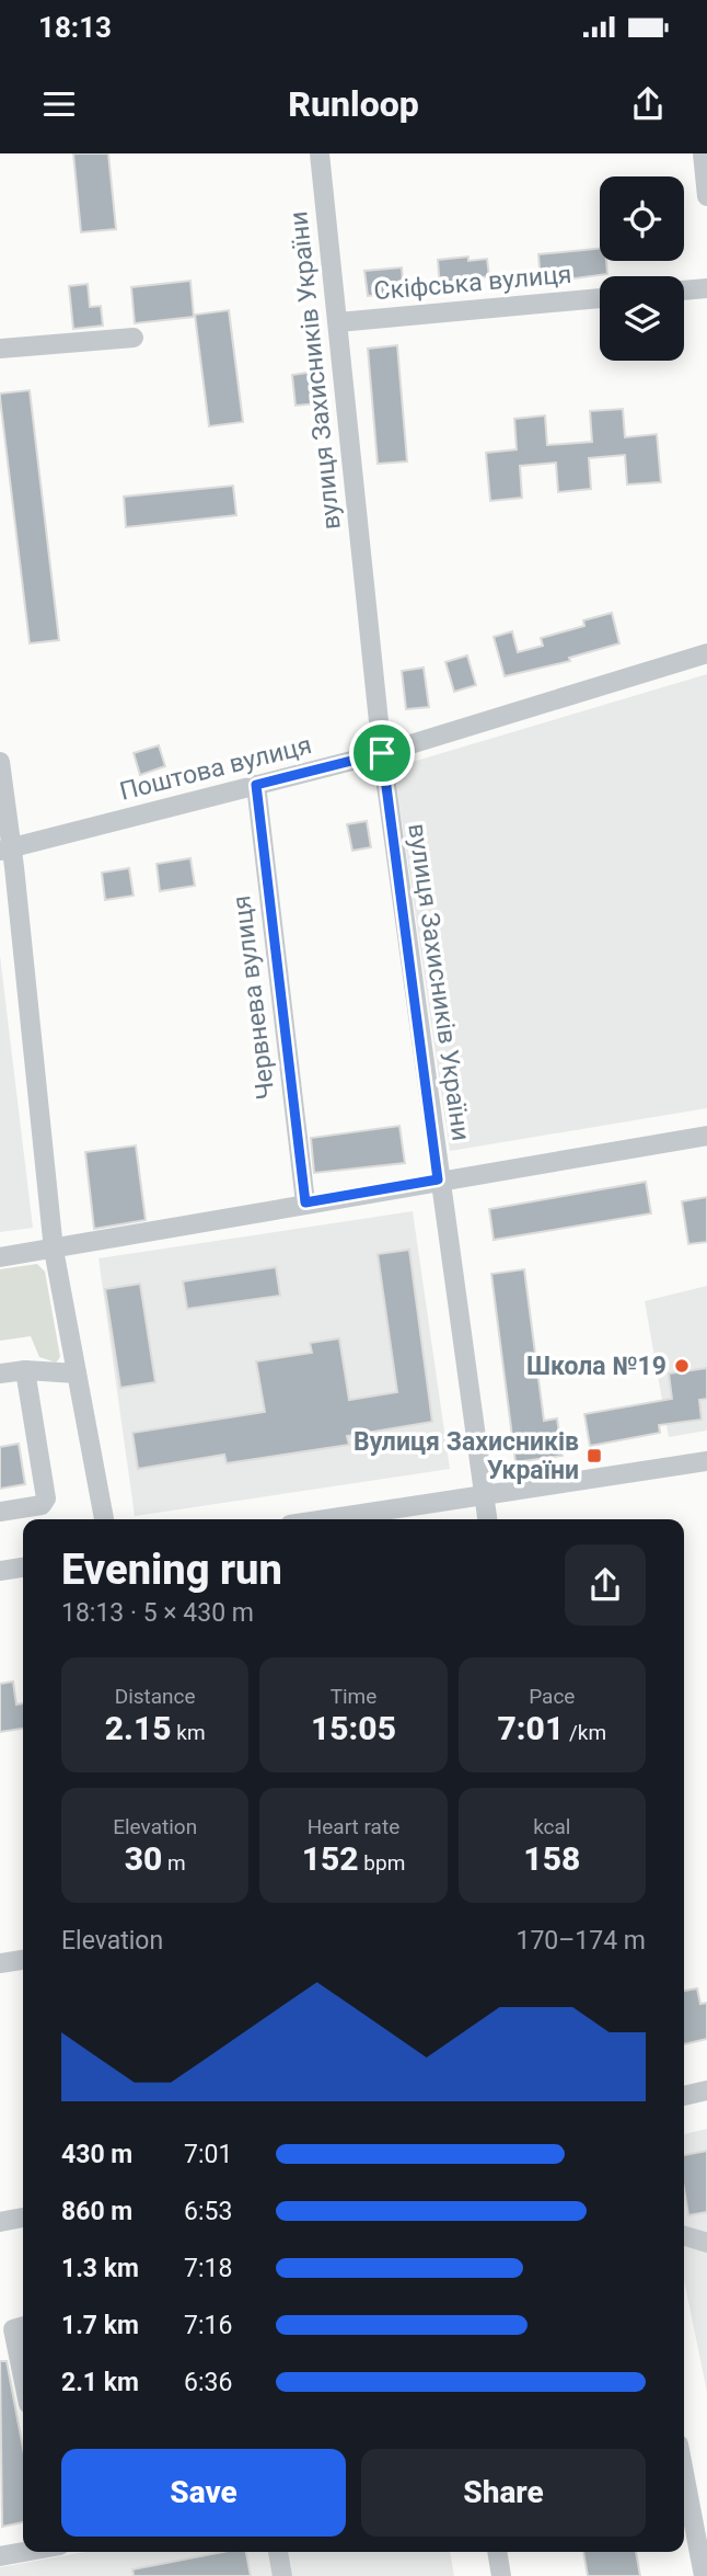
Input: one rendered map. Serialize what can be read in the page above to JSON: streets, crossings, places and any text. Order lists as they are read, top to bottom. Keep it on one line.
{"streets":{"street":["Скіфська вулиця","вулиця Захисників України","Поштова вулиця","Червнева вулиця"]},"crossings":[["Скіфська вулиця","вулиця Захисників України"],["вулиця Захисників України","Поштова вулиця"],["Поштова вулиця","Червнева вулиця"]],"places":{"other":["Школа №19"],"transit":["Вулиця Захисників України"]},"page":{"status":"18:13","header":"Runloop","heading":["Evening run","18:13 · 5 × 430 m"],"stats":[["Distance","2.15 km"],["Time","15:05"],["Pace","7:01 /km"],["Elevation","30 m"],["Heart rate","152 bpm"],["kcal","158"]],"chart":["Elevation","170–174 m"],"list":[{"name":"430 m","note":"7:01"},{"name":"860 m","note":"6:53"},{"name":"1.3 km","note":"7:18"},{"name":"1.7 km","note":"7:16"},{"name":"2.1 km","note":"6:36"}],"buttons":["Save","Share"]}}
